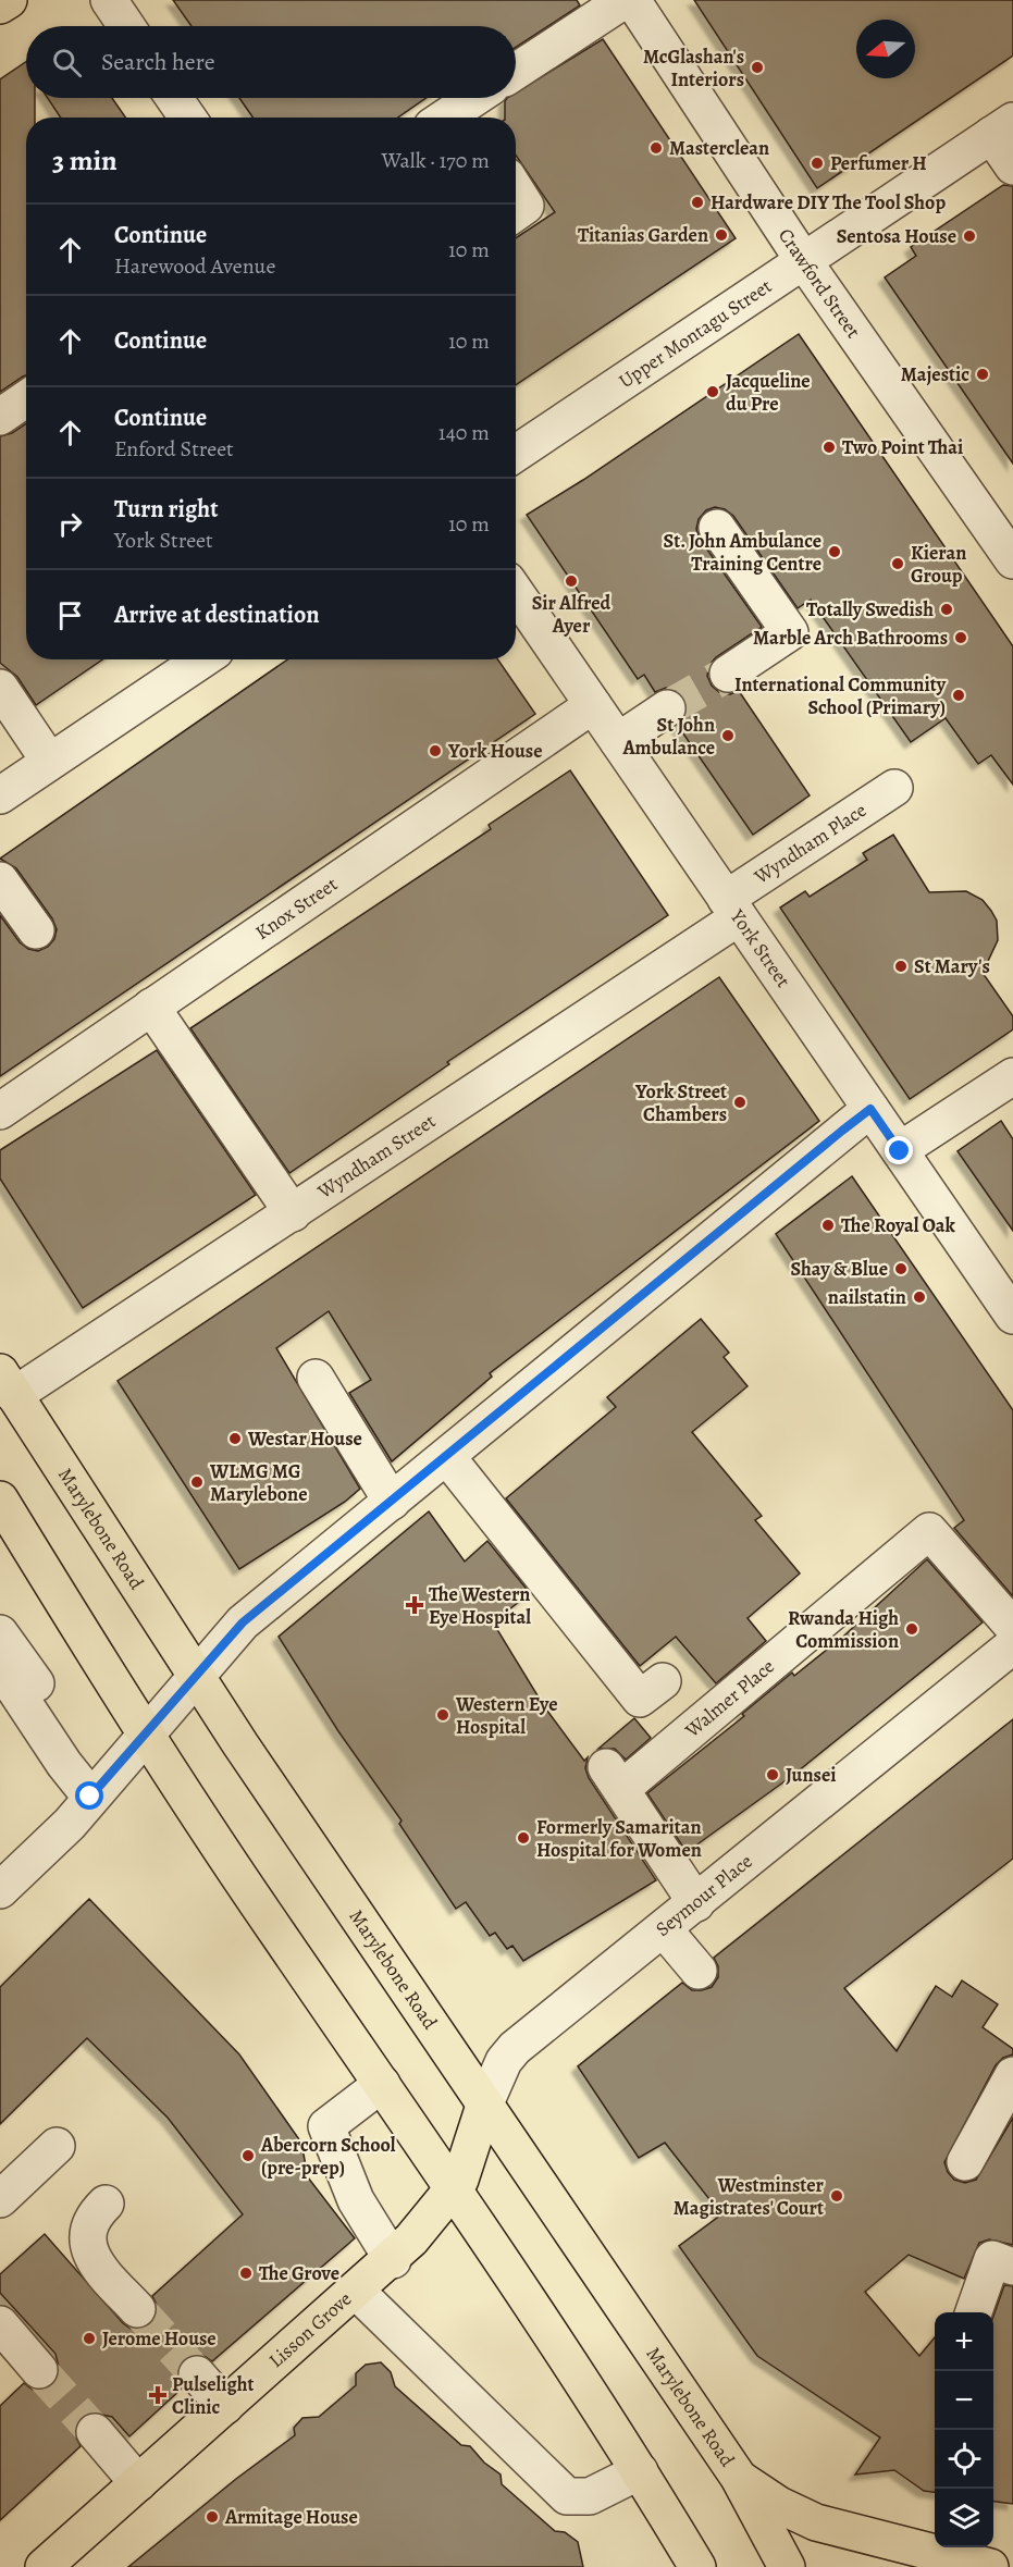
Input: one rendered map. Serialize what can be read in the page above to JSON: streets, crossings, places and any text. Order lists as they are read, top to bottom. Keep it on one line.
{"streets":{"main road":["Marylebone Road","Seymour Place","Lisson Grove"],"street":["Crawford Street","Upper Montagu Street","Wyndham Place","Knox Street","York Street","Wyndham Street","Walmer Place"]},"crossings":[["Crawford Street","Upper Montagu Street"],["Wyndham Place","York Street"],["Wyndham Place","Wyndham Street"],["Knox Street","York Street"],["York Street","Wyndham Street"],["Wyndham Street","Marylebone Road"],["Marylebone Road","Seymour Place"],["Walmer Place","Seymour Place"],["Seymour Place","Lisson Grove"]],"places":{"other":["McGlashan's Interiors","Masterclean","Perfumer H","Hardware DIY The Tool Shop","Titanias Garden","Sentosa House","Majestic","Jacqueline du Pre","Two Point Thai","St. John Ambulance Training Centre","Kieran Group","Sir Alfred Ayer","Totally Swedish","Marble Arch Bathrooms","International Community School (Primary)","St John Ambulance","York House","St Mary's","York Street Chambers","The Royal Oak","Shay & Blue","nailstatin","Westar House","WLMG MG Marylebone","Rwanda High Commission","Western Eye Hospital","Junsei","Formerly Samaritan Hospital for Women","Abercorn School (pre-prep)","Westminster Magistrates' Court","The Grove","Jerome House","Armitage House"],"health":["The Western Eye Hospital","Pulselight Clinic"]},"north":"left","page":{"search":"Search here","heading":["3 min","Walk · 170 m"],"list":[["Continue","Harewood Avenue","10 m"],["Continue","10 m"],["Continue","Enford Street","140 m"],["Turn right","York Street","10 m"],"Arrive at destination"],"map_buttons":["+","−"]}}
